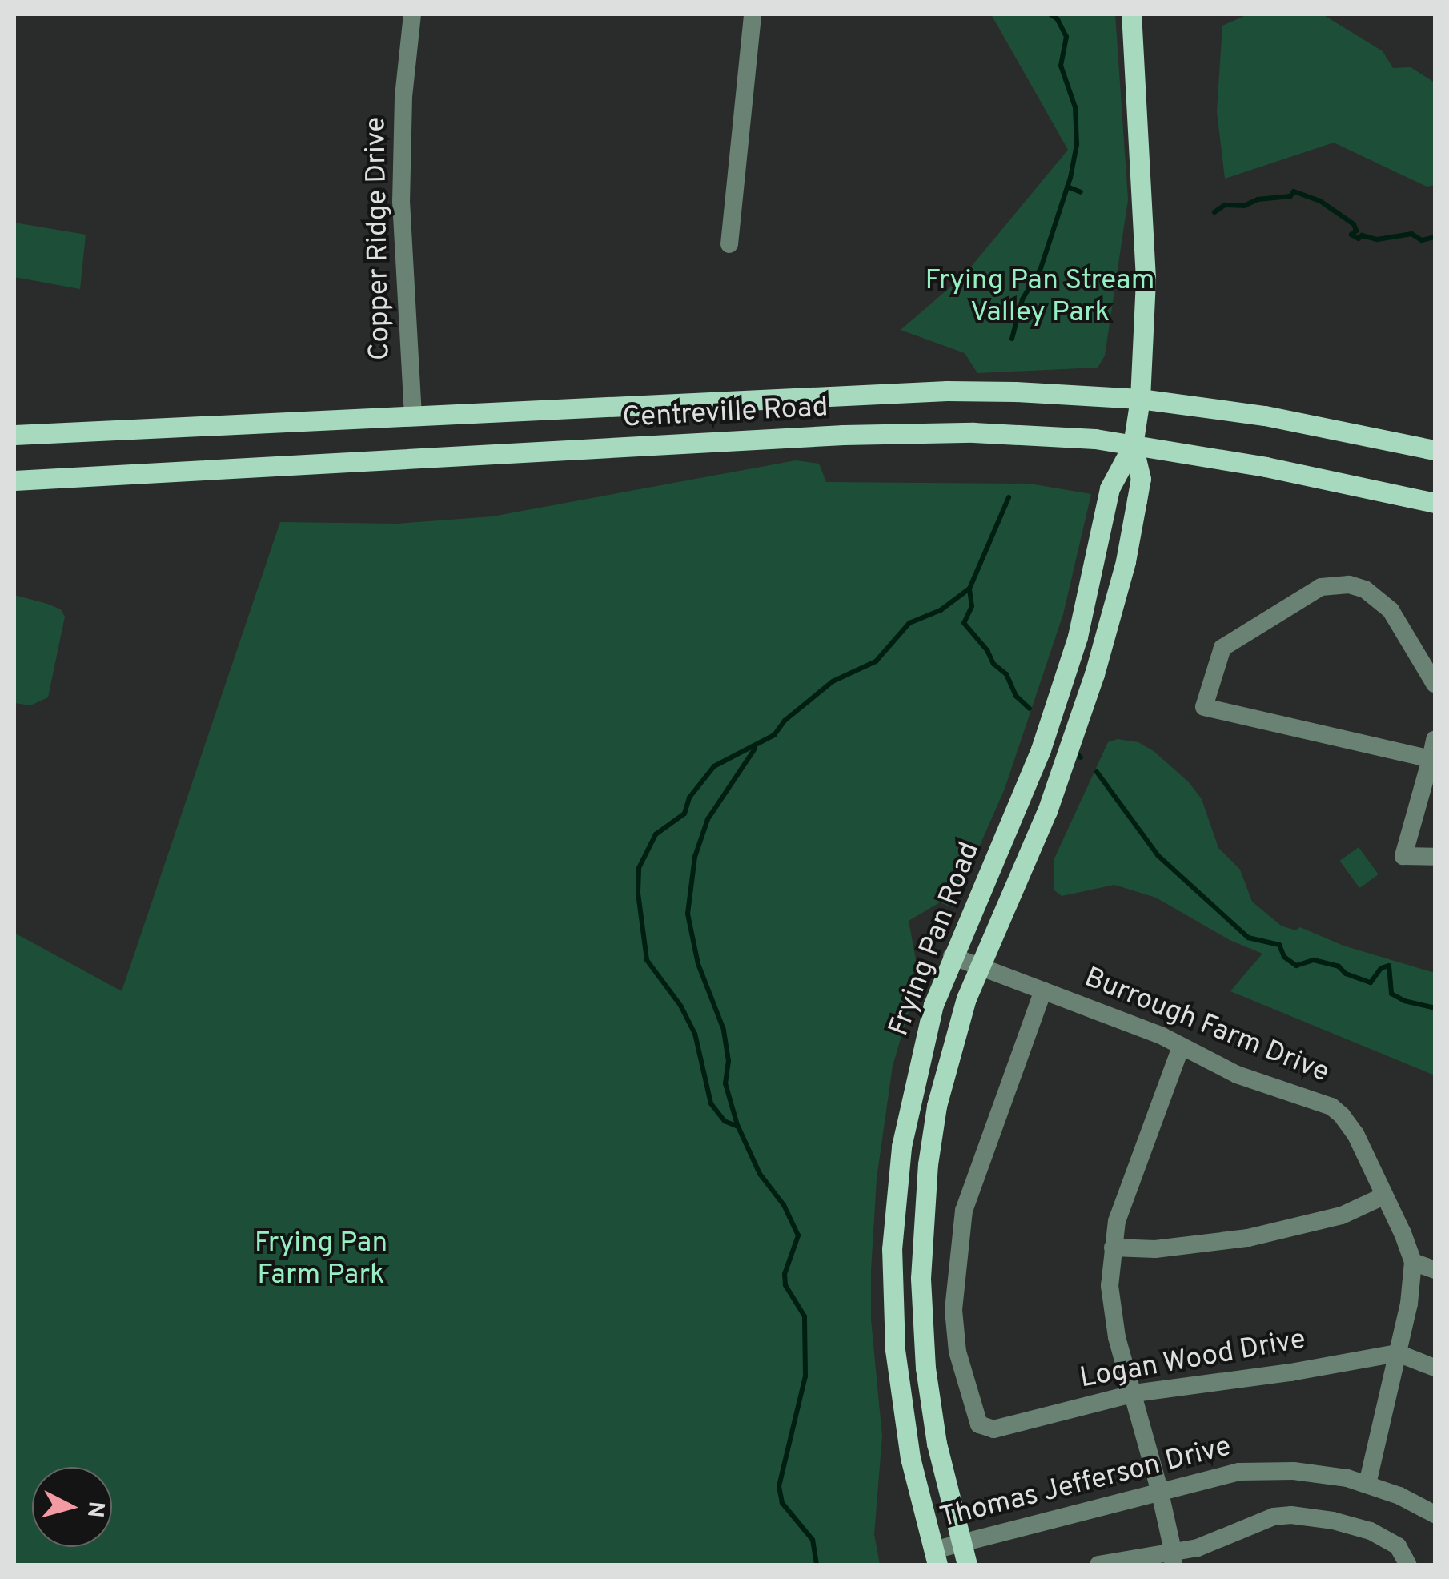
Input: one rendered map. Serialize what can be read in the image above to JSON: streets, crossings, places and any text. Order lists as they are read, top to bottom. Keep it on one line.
{"streets":{"main road":["Centreville Road","Frying Pan Road"],"street":["Copper Ridge Drive","Burrough Farm Drive","Logan Wood Drive","Thomas Jefferson Drive"]},"crossings":[["Copper Ridge Drive","Centreville Road"],["Centreville Road","Frying Pan Road"],["Frying Pan Road","Burrough Farm Drive"],["Frying Pan Road","Thomas Jefferson Drive"],["Burrough Farm Drive","Logan Wood Drive"]],"parks":["Frying Pan Stream Valley Park","Frying Pan Farm Park"],"north":"right"}
